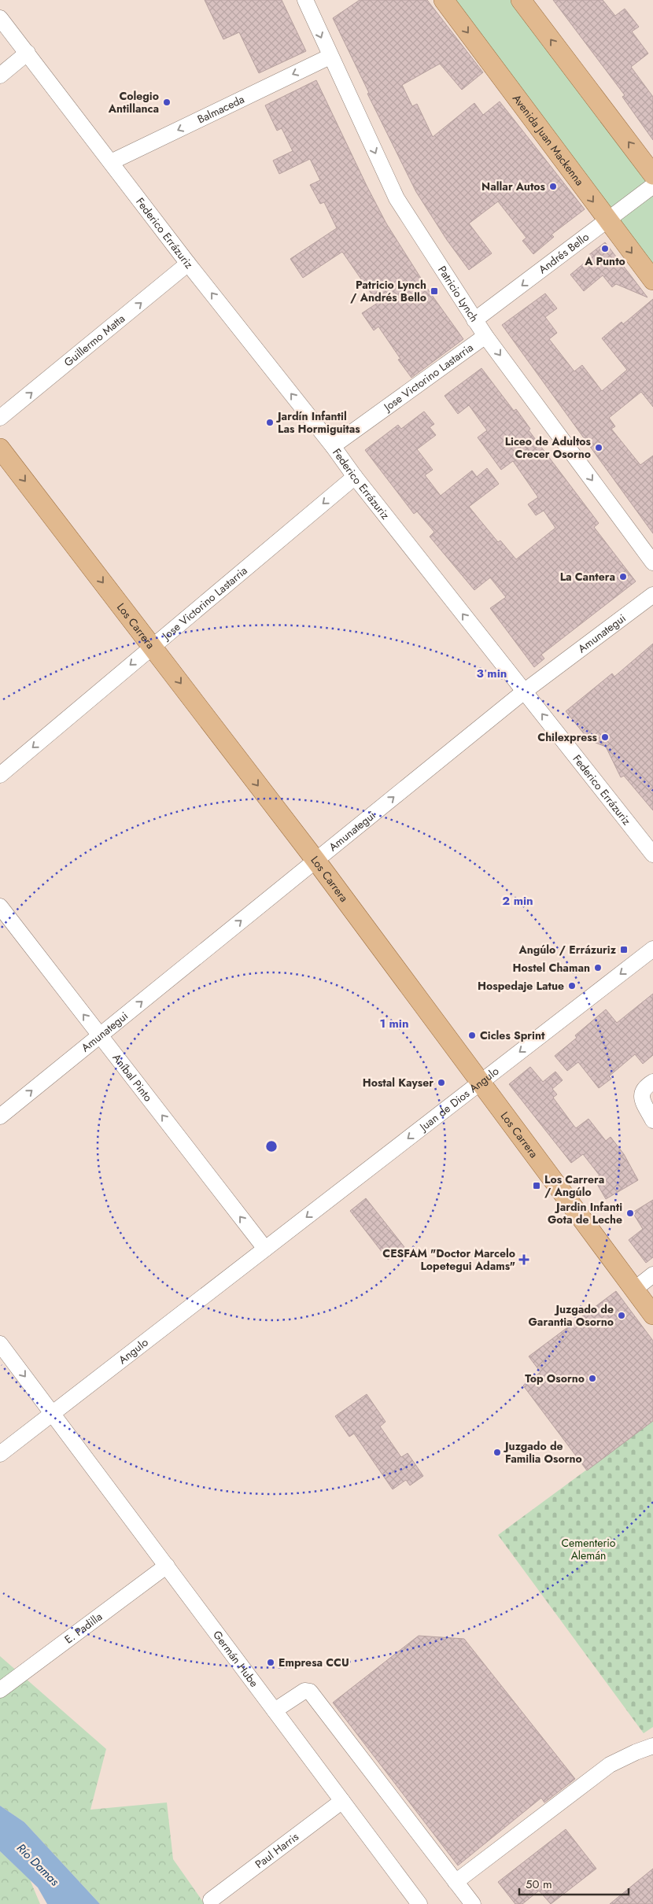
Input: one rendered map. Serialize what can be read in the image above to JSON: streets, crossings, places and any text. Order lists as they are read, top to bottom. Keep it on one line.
{"streets":{"main road":["Avenida Juan Mackenna","Los Carrera"],"street":["Balmaceda","Federico Errázuriz","Andrés Bello","Patricio Lynch","Guillermo Matta","Jose Victorino Lastarria","Amunategui","Aníbal Pinto","Juan de Dios Angulo","Angulo","E. Padilla","Germán Hube","Paul Harris"]},"crossings":[["Balmaceda","Federico Errázuriz"],["Balmaceda","Patricio Lynch"],["Avenida Juan Mackenna","Andrés Bello"],["Federico Errázuriz","Guillermo Matta"],["Federico Errázuriz","Jose Victorino Lastarria"],["Federico Errázuriz","Amunategui"],["Andrés Bello","Patricio Lynch"],["Patricio Lynch","Jose Victorino Lastarria"],["Jose Victorino Lastarria","Los Carrera"],["Los Carrera","Amunategui"],["Los Carrera","Juan de Dios Angulo"],["Amunategui","Aníbal Pinto"],["Aníbal Pinto","Juan de Dios Angulo"],["Aníbal Pinto","Angulo"],["Juan de Dios Angulo","Angulo"],["Angulo","Germán Hube"],["E. Padilla","Germán Hube"],["Germán Hube","Paul Harris"]],"one_way":["Balmaceda","Federico Errázuriz","Andrés Bello","Patricio Lynch","Guillermo Matta","Jose Victorino Lastarria","Los Carrera","Amunategui","Aníbal Pinto","Juan de Dios Angulo"],"water":["Río Damas"],"parks":["Cementerio Alemán"],"places":{"other":["Colegio Antillanca","Nallar Autos","A Punto","Jardín Infantil Las Hormiguitas","Liceo de Adultos Crecer Osorno","La Cantera","Chilexpress","Hostel Chaman","Hospedaje Latue","Cicles Sprint","Hostal Kayser","Jardin Infanti Gota de Leche","Juzgado de Garantia Osorno","Top Osorno","Juzgado de Familia Osorno","Empresa CCU"],"transit":["Patricio Lynch / Andrés Bello","Angúlo / Errázuriz","Los Carrera / Angúlo"],"health":["CESFAM \"Doctor Marcelo Lopetegui Adams\""]},"scale_bar":"50 m","rings":["3 min","2 min","1 min"]}
